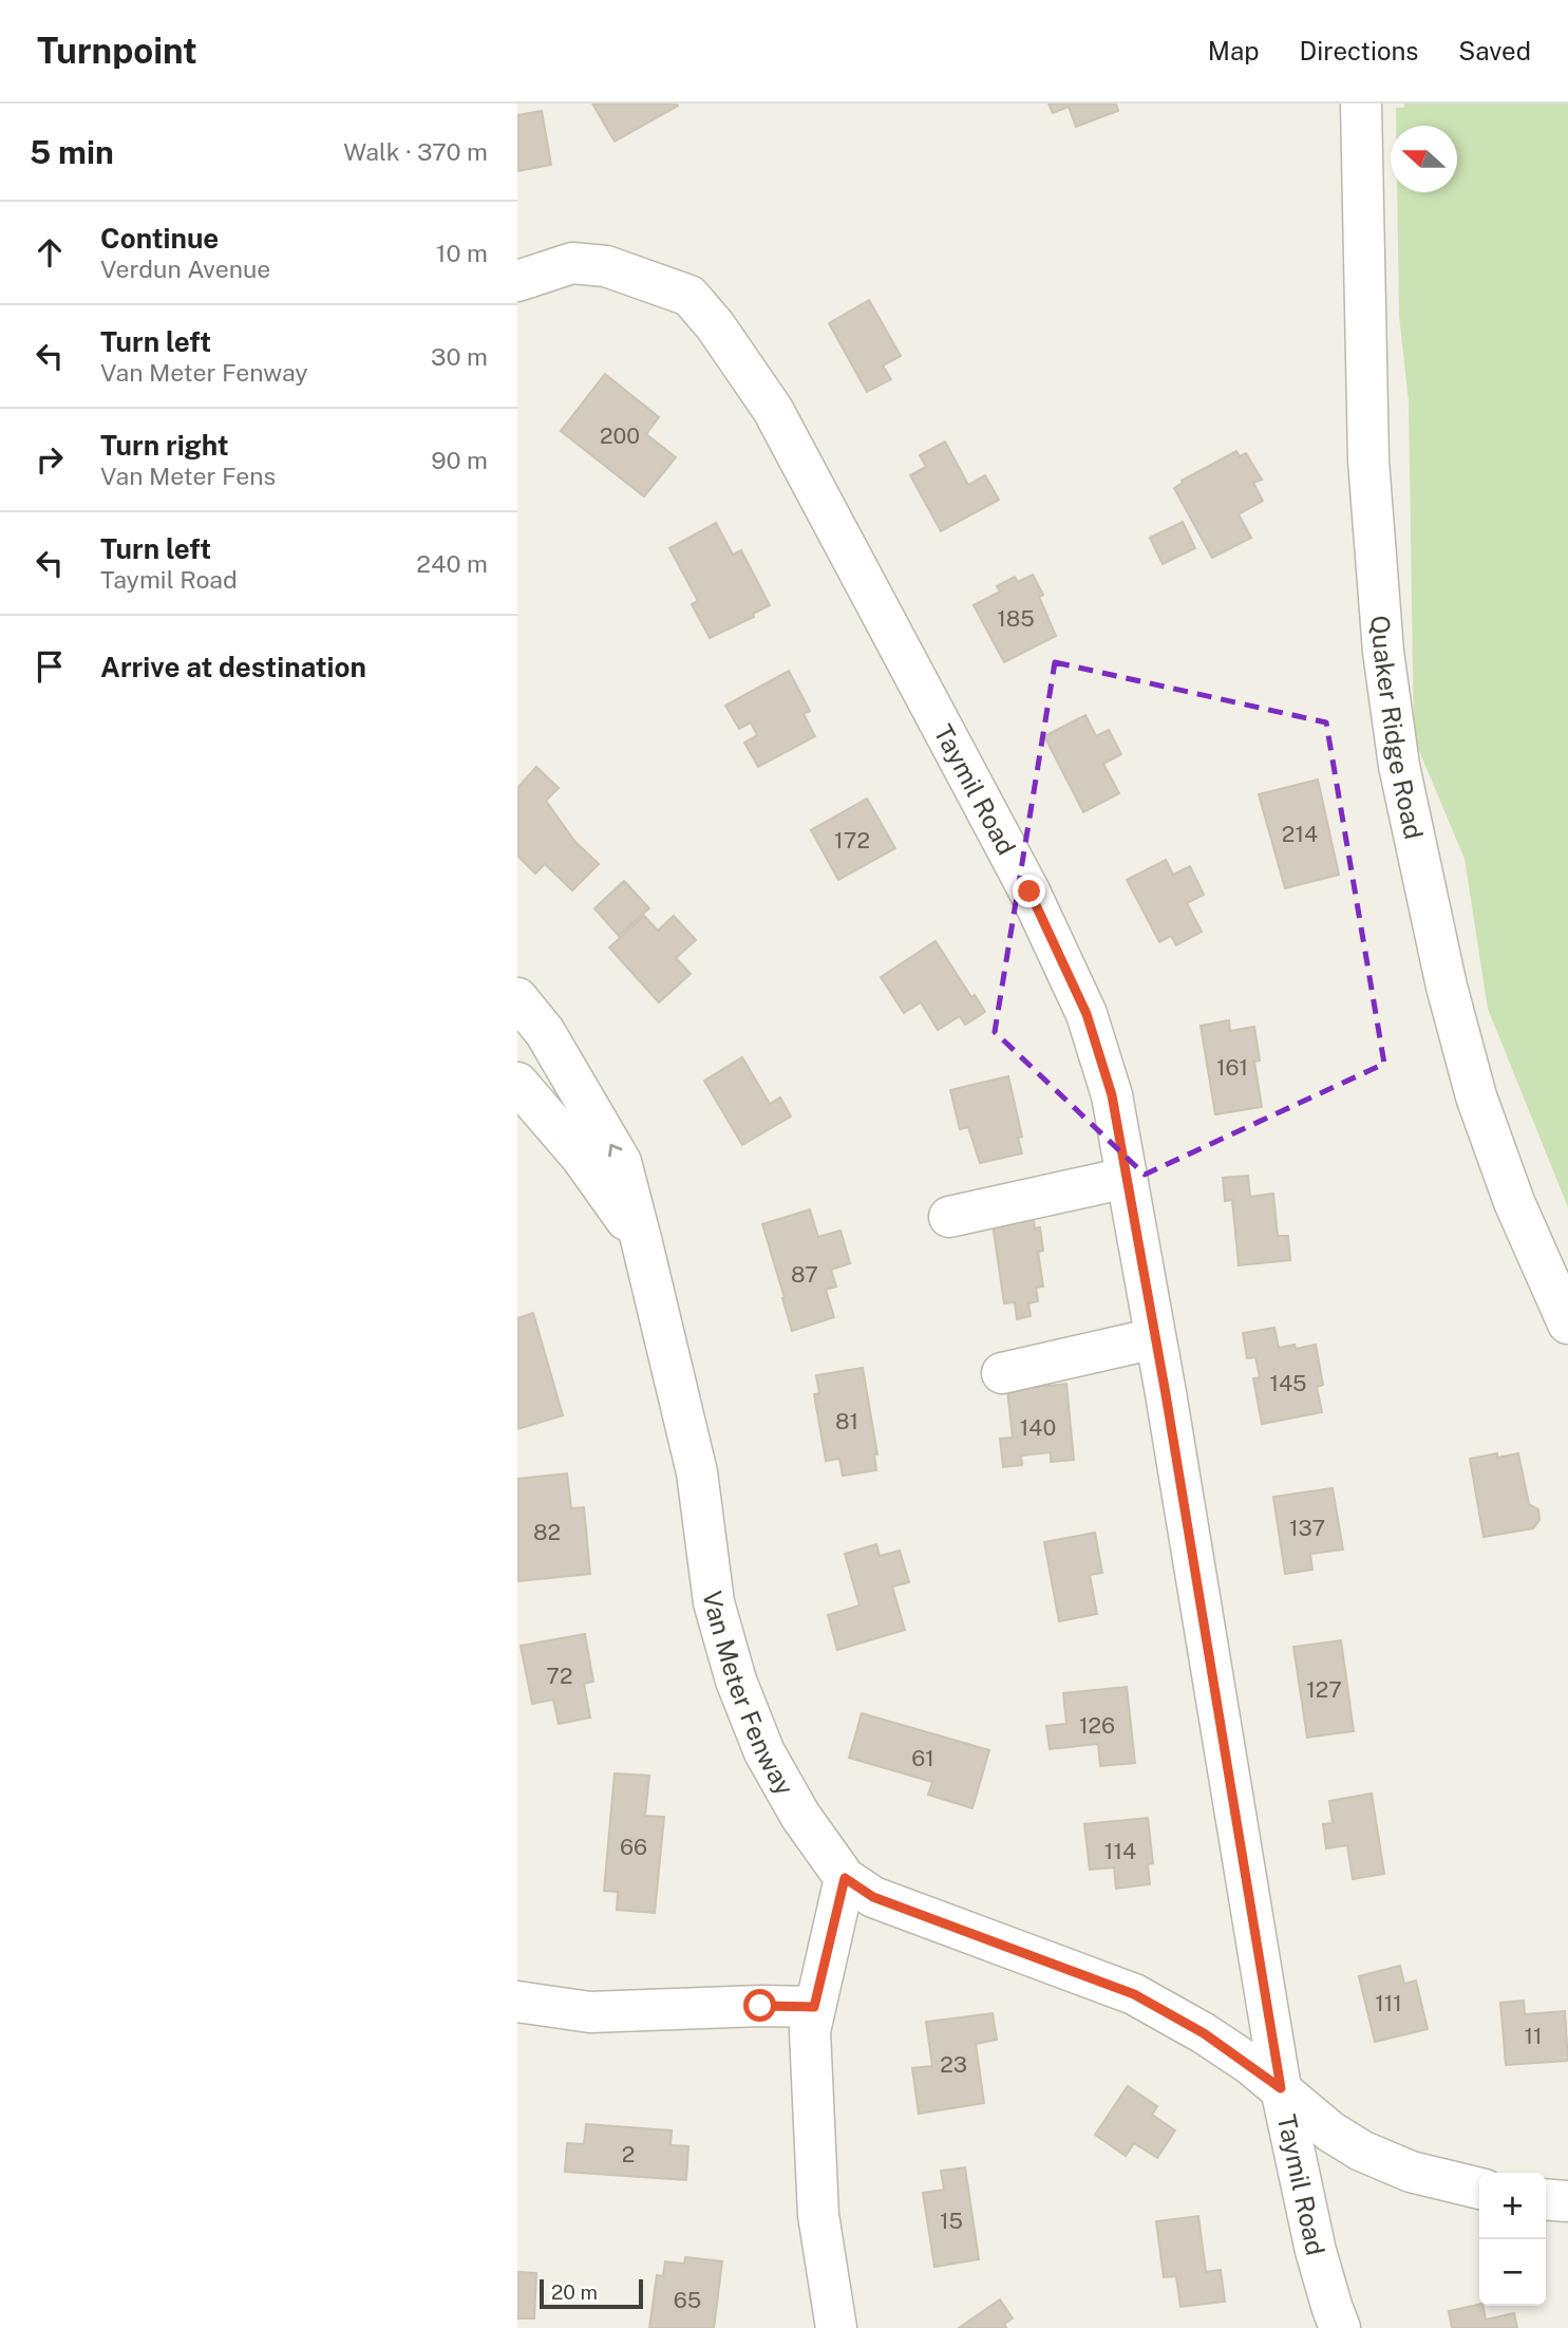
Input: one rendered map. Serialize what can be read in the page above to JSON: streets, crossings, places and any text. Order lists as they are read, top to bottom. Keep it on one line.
{"streets":{"street":["Quaker Ridge Road","Taymil Road","Van Meter Fenway"]},"house_numbers":["200","185","214","172","161","87","145","81","140","137","82","72","127","126","61","66","114","111","11","23","2","15","65"],"scale_bar":"20 m","north":"left","page":{"header":"Turnpoint","nav":["Map","Directions","Saved"],"heading":["5 min","Walk · 370 m"],"list":[["Continue","Verdun Avenue","10 m"],["Turn left","Van Meter Fenway","30 m"],["Turn right","Van Meter Fens","90 m"],["Turn left","Taymil Road","240 m"],"Arrive at destination"],"map_buttons":["+","−"],"scale":"20 m"}}
